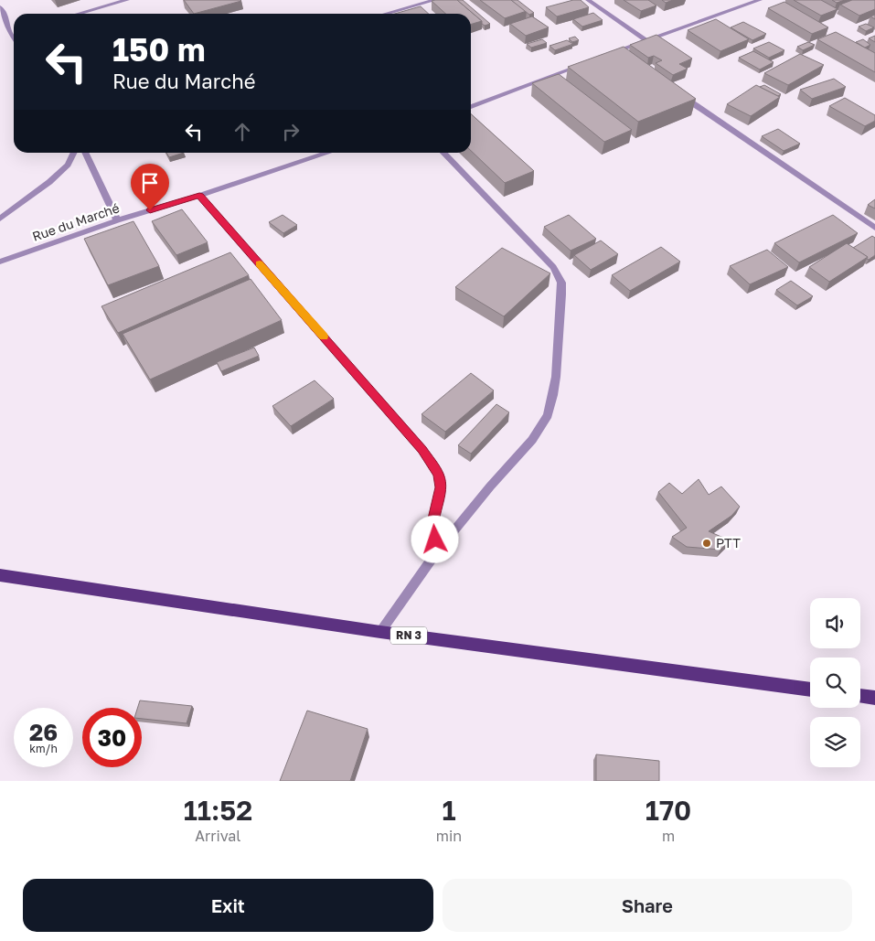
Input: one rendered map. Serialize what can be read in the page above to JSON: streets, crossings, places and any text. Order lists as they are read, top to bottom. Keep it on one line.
{"streets":{"main road":["RN 3"],"street":["Rue du Marché"]},"places":["PTT"],"page":{"turn":["150 m","Rue du Marché"],"speed":"26 km/h","limit":"30","eta":["11:52","Arrival","1","min","170","m"],"buttons":["Exit","Share"]}}
